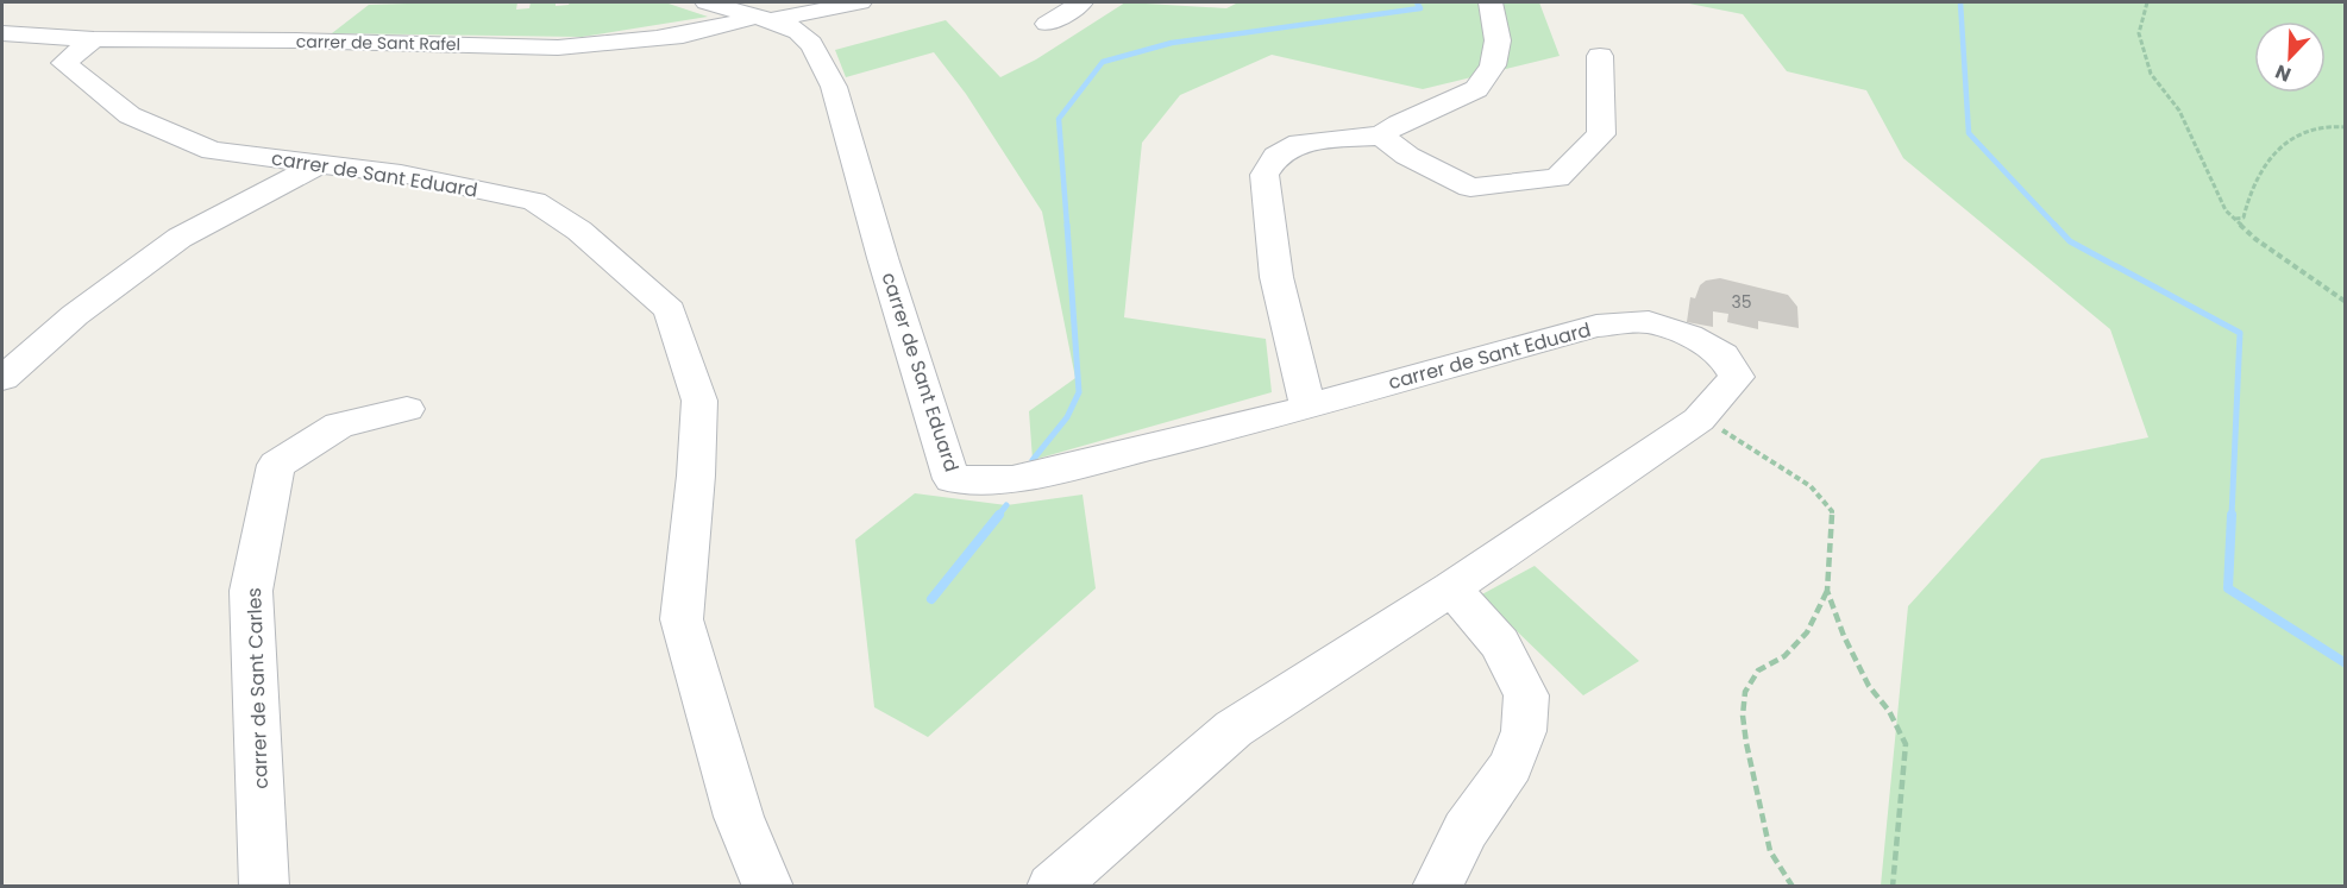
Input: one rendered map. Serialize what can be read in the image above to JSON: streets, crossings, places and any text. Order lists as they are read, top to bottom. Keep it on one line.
{"streets":{"street":["carrer de Sant Rafel","carrer de Sant Eduard","carrer de Sant Carles"]},"crossings":[["carrer de Sant Rafel","carrer de Sant Eduard"]],"house_numbers":["35"],"north":"bottom left"}
